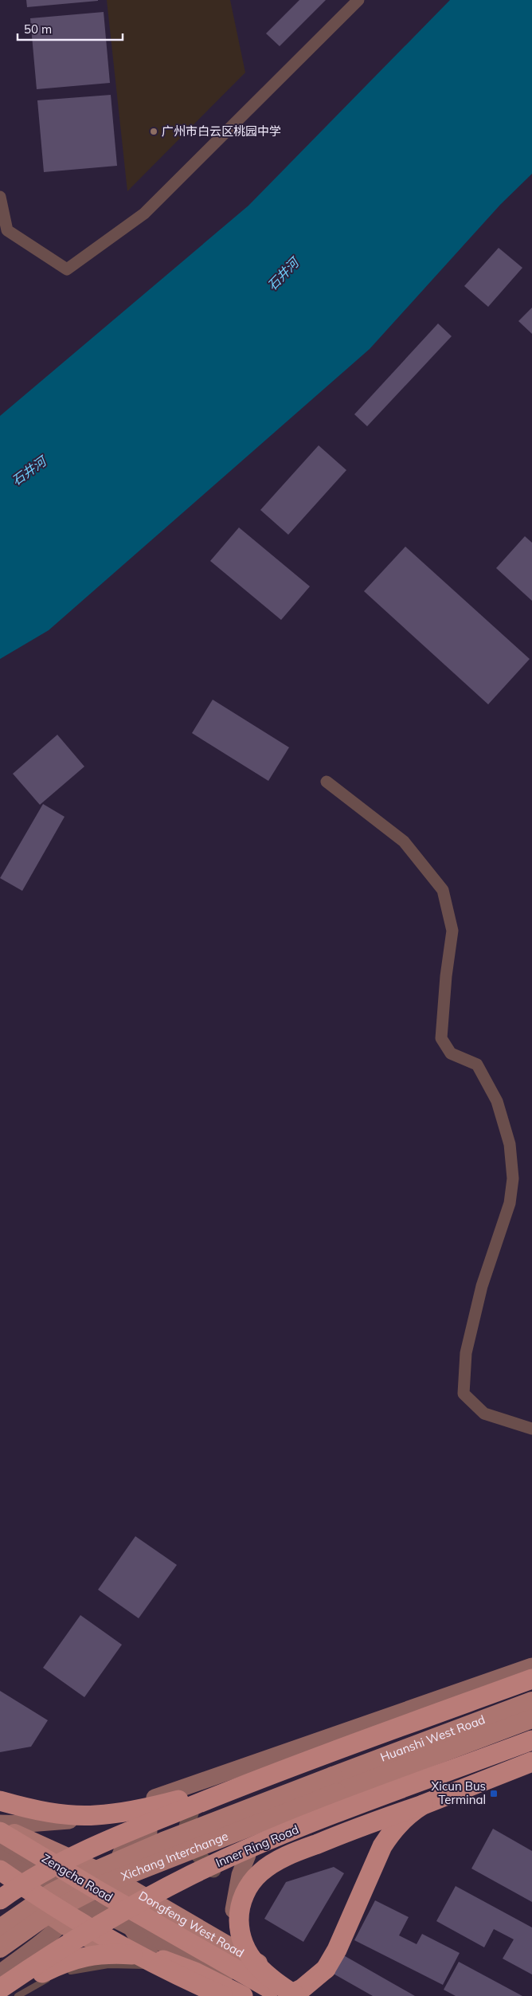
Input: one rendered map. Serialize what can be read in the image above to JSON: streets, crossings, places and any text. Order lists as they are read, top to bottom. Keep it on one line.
{"streets":{"highway":["Inner Ring Road","Zengcha Road"],"main road":["Huanshi West Road","Xichang Interchange","Dongfeng West Road"]},"crossings":[["Huanshi West Road","Xichang Interchange"],["Zengcha Road","Dongfeng West Road"]],"water":["石井河"],"places":{"other":["广州市白云区桃园中学"],"transit":["Xicun Bus Terminal"]},"scale_bar":"50 m"}
